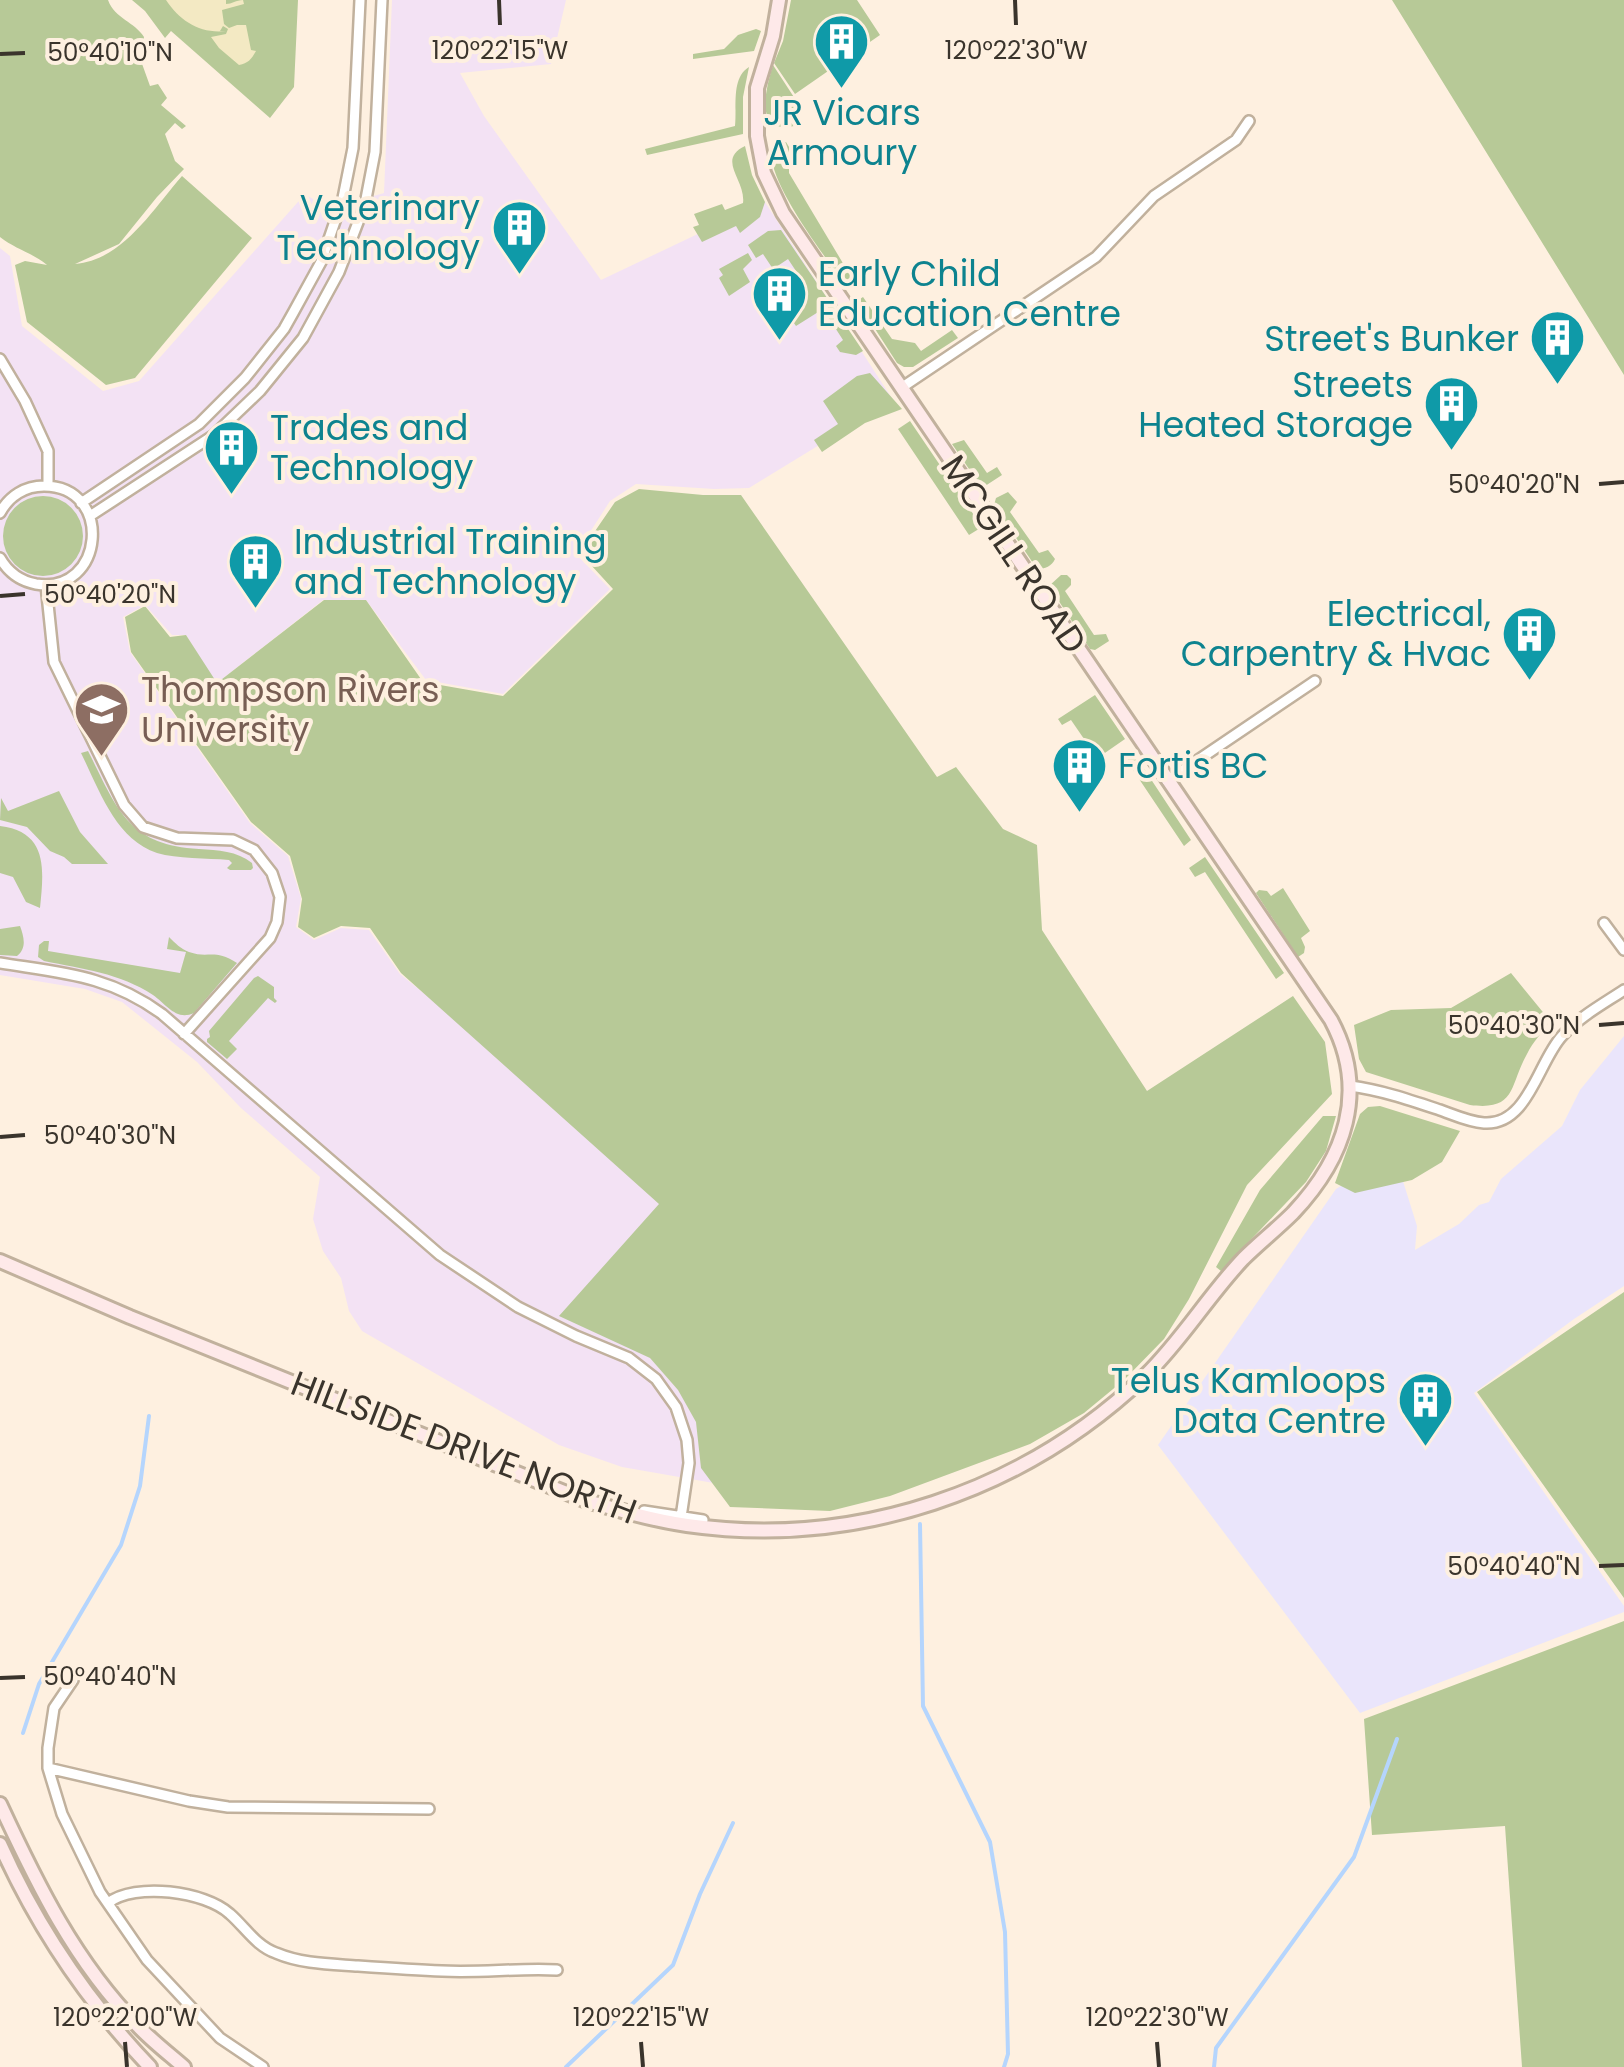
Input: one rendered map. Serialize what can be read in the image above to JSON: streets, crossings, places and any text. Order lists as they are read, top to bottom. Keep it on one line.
{"streets":{"street":["MCGILL ROAD","HILLSIDE DRIVE NORTH"]},"crossings":[["MCGILL ROAD","HILLSIDE DRIVE NORTH"]],"places":{"building":["JR Vicars Armoury","Veterinary Technology","Early Child Education Centre","Street's Bunker","Streets Heated Storage","Trades and Technology","Industrial Training and Technology","Electrical, Carpentry & Hvac","Fortis BC","Telus Kamloops Data Centre"],"school or university":["Thompson Rivers University"]},"coordinates":["120°22'15\"W","120°22'30\"W","50°40'10\"N","50°40'20\"N","50°40'30\"N","50°40'40\"N","120°22'00\"W"]}
